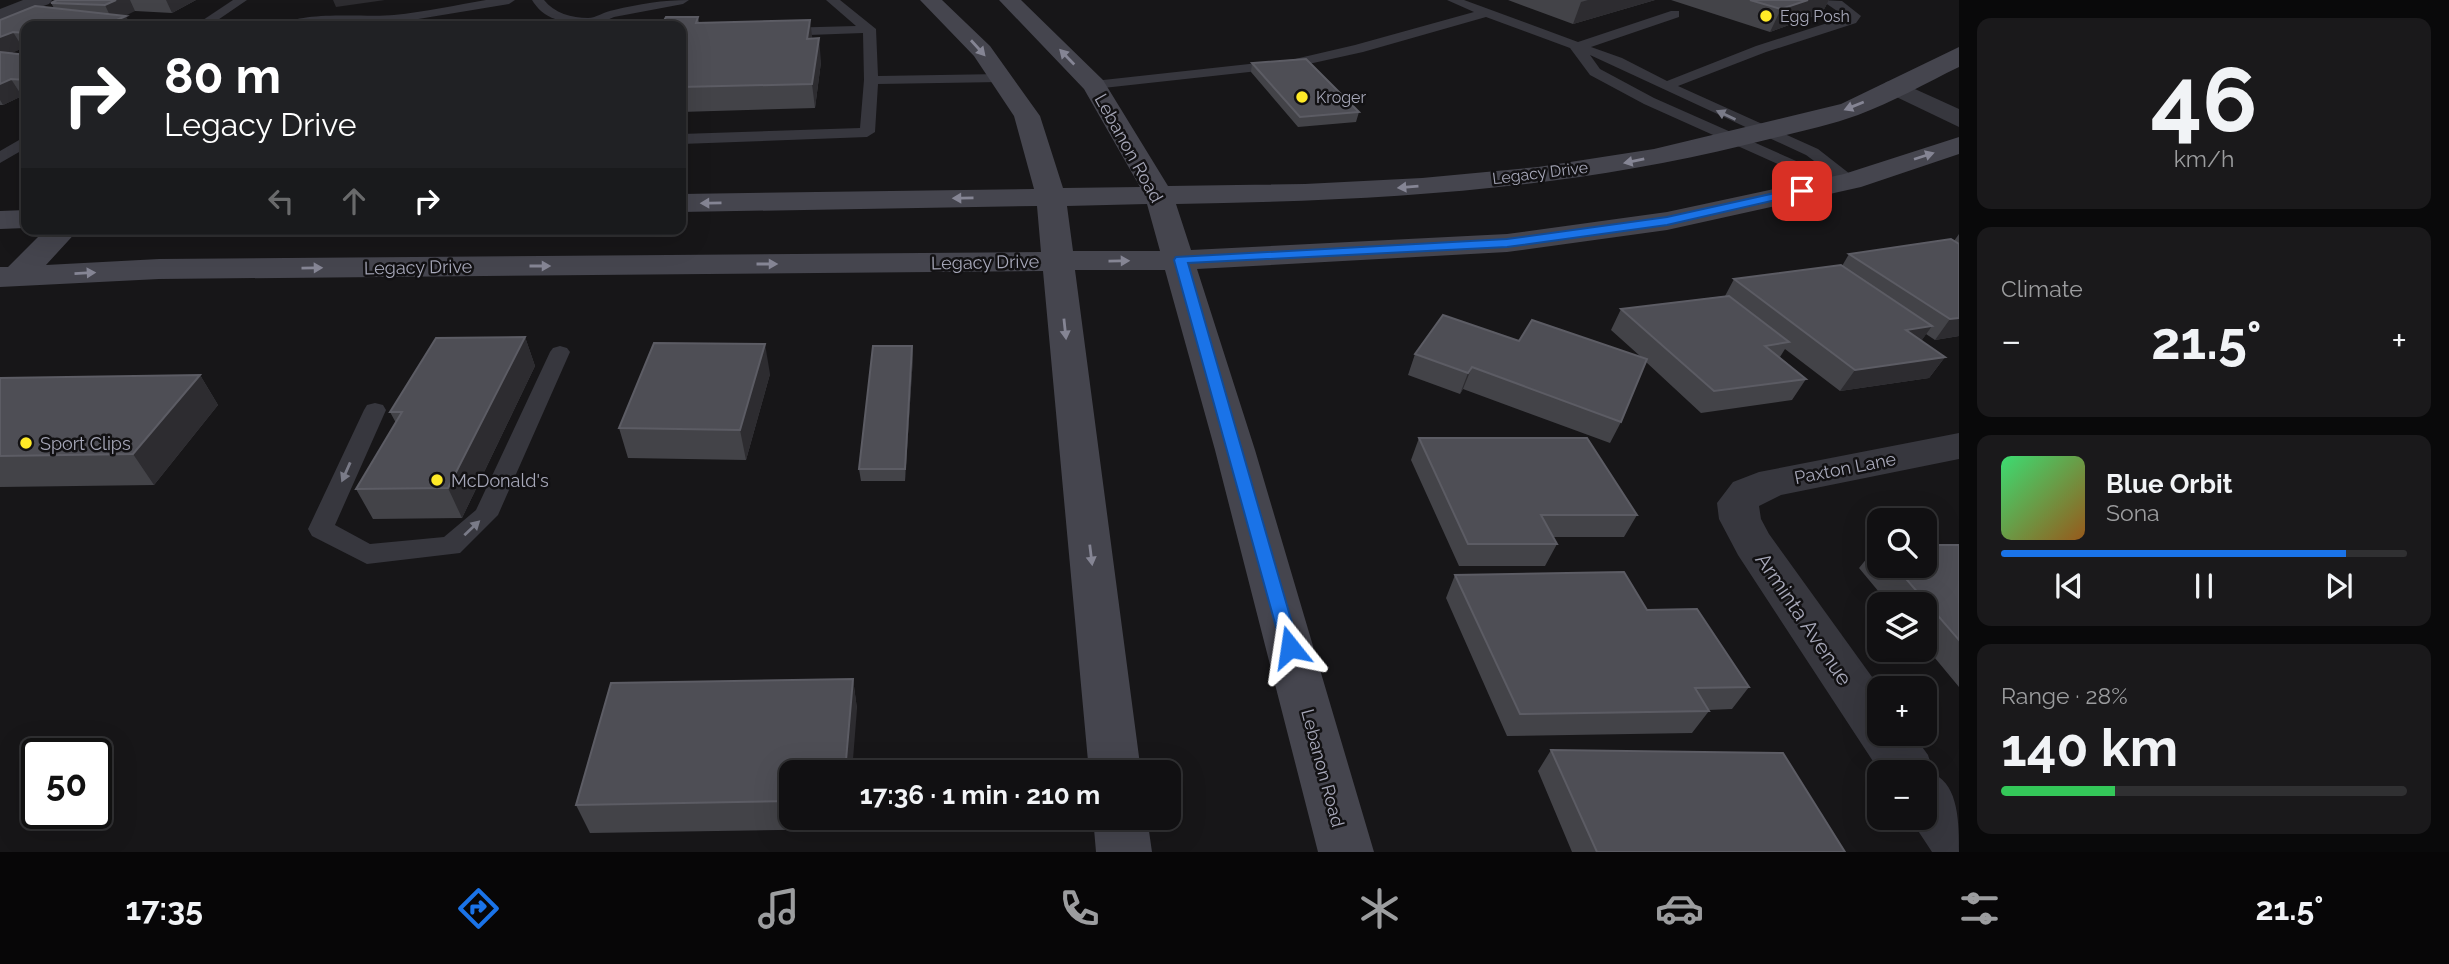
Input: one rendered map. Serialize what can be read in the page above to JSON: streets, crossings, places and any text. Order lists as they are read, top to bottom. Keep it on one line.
{"streets":{"main road":["Lebanon Road","Legacy Drive"],"street":["Paxton Lane","Arminta Avenue"]},"crossings":[["Lebanon Road","Legacy Drive"],["Paxton Lane","Arminta Avenue"]],"places":["Egg Posh","Kroger","Sport Clips","McDonald's"],"page":{"tile":[["46","km/h"],"Climate",["Range · 28%","140 km"]],"turn":["80 m","Legacy Drive"],"heat":["−","21.5°","+"],"song":["Blue Orbit","Sona"],"map_buttons":["+","−"],"limit":"50","trip":"17:36 · 1 min · 210 m","tabs":["17:35","21.5°"]}}
